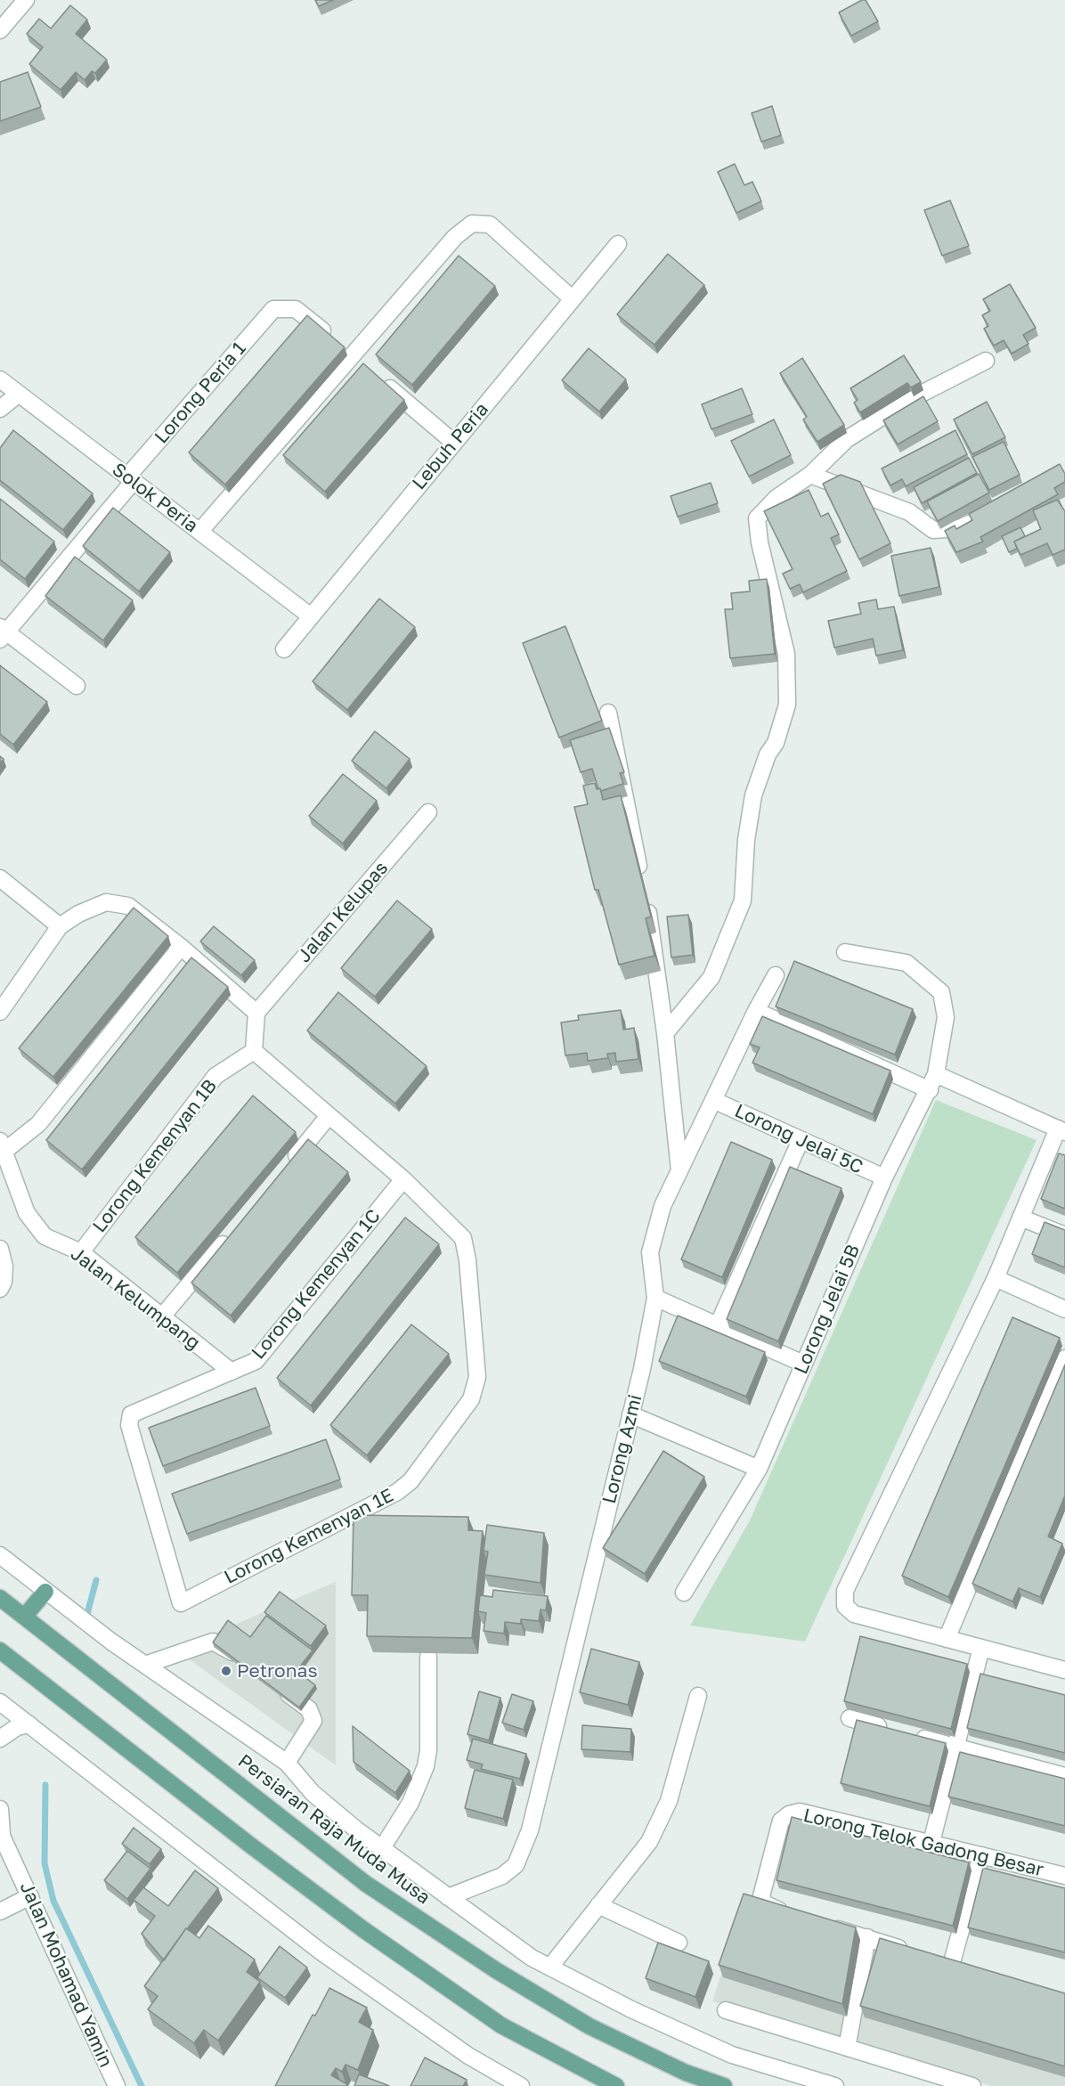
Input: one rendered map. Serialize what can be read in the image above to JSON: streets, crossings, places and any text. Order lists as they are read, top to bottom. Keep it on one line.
{"streets":{"main road":["Persiaran Raja Muda Musa"],"street":["Lorong Peria 1","Lebuh Peria","Solok Peria","Jalan Kelupas","Lorong Jelai 5C","Lorong Kemenyan 1B","Lorong Kemenyan 1C","Jalan Kelumpang","Lorong Jelai 5B","Lorong Azmi","Lorong Kemenyan 1E","Lorong Telok Gadong Besar","Jalan Mohamad Yamin"]},"crossings":[["Lorong Peria 1","Solok Peria"],["Lebuh Peria","Solok Peria"],["Lorong Jelai 5C","Lorong Jelai 5B"],["Lorong Jelai 5C","Lorong Azmi"],["Lorong Kemenyan 1B","Jalan Kelumpang"],["Lorong Kemenyan 1B","Lorong Kemenyan 1E"],["Lorong Kemenyan 1C","Jalan Kelumpang"],["Lorong Kemenyan 1C","Lorong Kemenyan 1E"]],"places":["Petronas"]}
